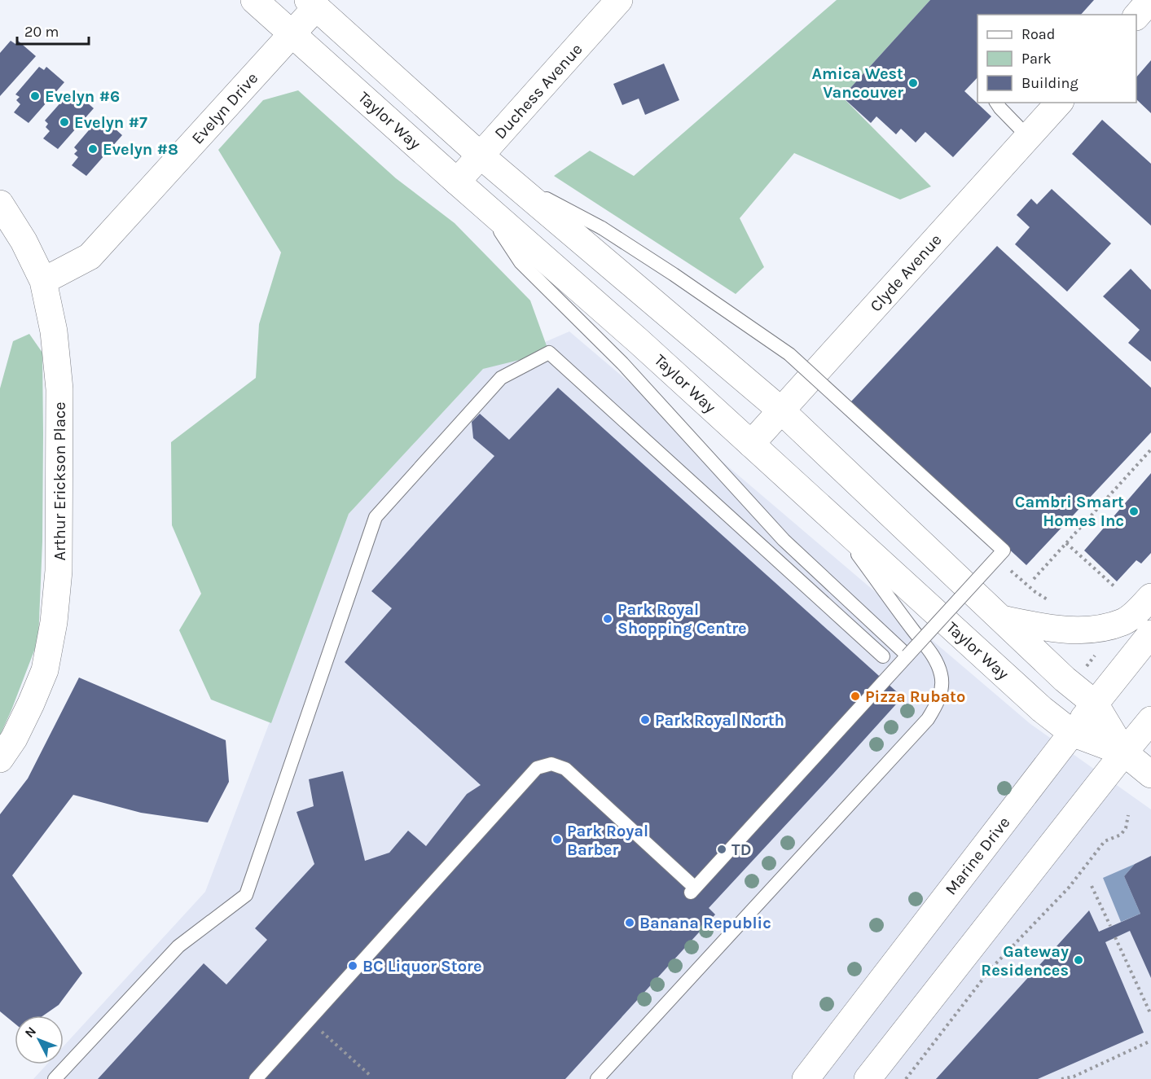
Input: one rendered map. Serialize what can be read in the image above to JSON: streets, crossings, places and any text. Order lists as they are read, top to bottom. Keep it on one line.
{"streets":{"main road":["Duchess Avenue","Evelyn Drive","Taylor Way","Clyde Avenue","Arthur Erickson Place","Marine Drive"]},"crossings":[["Duchess Avenue","Taylor Way"],["Evelyn Drive","Taylor Way"],["Evelyn Drive","Arthur Erickson Place"],["Taylor Way","Clyde Avenue"],["Taylor Way","Marine Drive"]],"places":["Amica West Vancouver","Evelyn #6","Evelyn #7","Evelyn #8","Cambri Smart Homes Inc","Park Royal Shopping Centre","Pizza Rubato","Park Royal North","Park Royal Barber","TD","Banana Republic","Gateway Residences","BC Liquor Store"],"legend":["Road","Park","Building"],"scale_bar":"20 m","north":"top left"}
